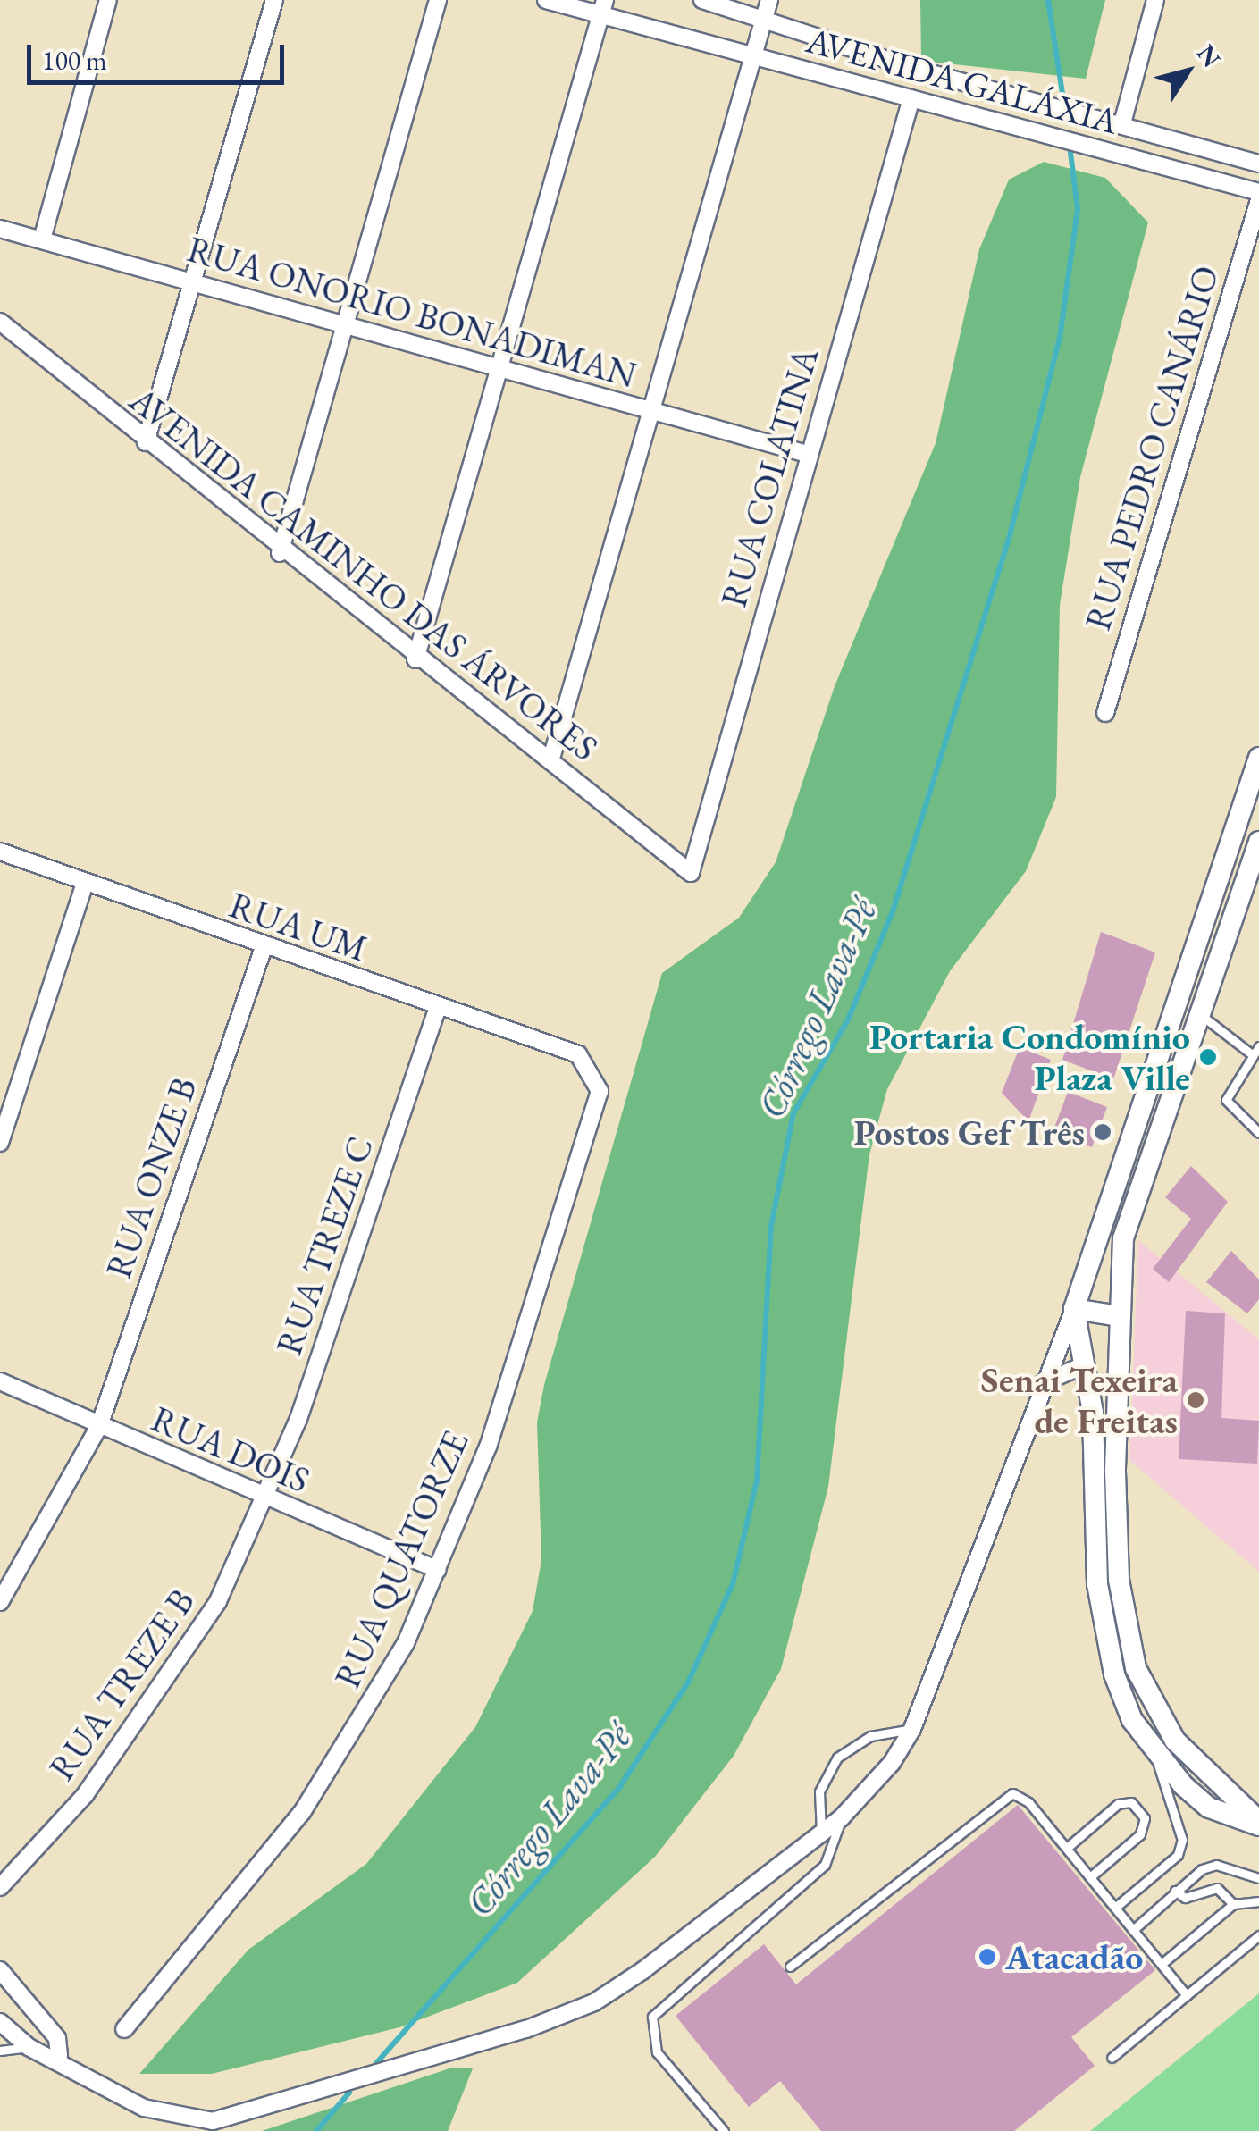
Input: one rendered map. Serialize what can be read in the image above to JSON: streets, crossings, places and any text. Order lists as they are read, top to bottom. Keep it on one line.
{"streets":{"street":["AVENIDA GALÁXIA","RUA ONORIO BONADIMAN","RUA PEDRO CANÁRIO","RUA COLATINA","AVENIDA CAMINHO DAS ÁRVORES","RUA UM","RUA ONZE B","RUA TREZE C","RUA DOIS","RUA QUATORZE","RUA TREZE B"]},"crossings":[["AVENIDA GALÁXIA","RUA COLATINA"],["RUA ONORIO BONADIMAN","RUA COLATINA"],["RUA COLATINA","AVENIDA CAMINHO DAS ÁRVORES"],["RUA UM","RUA ONZE B"],["RUA UM","RUA TREZE C"],["RUA UM","RUA QUATORZE"],["RUA ONZE B","RUA DOIS"],["RUA TREZE C","RUA DOIS"],["RUA TREZE C","RUA TREZE B"],["RUA DOIS","RUA QUATORZE"],["RUA DOIS","RUA TREZE B"]],"water":["Córrego Lava-Pé"],"places":["Portaria Condomínio Plaza Ville","Postos Gef Três","Senai Texeira de Freitas","Atacadão"],"scale_bar":"100 m","north":"top right"}
